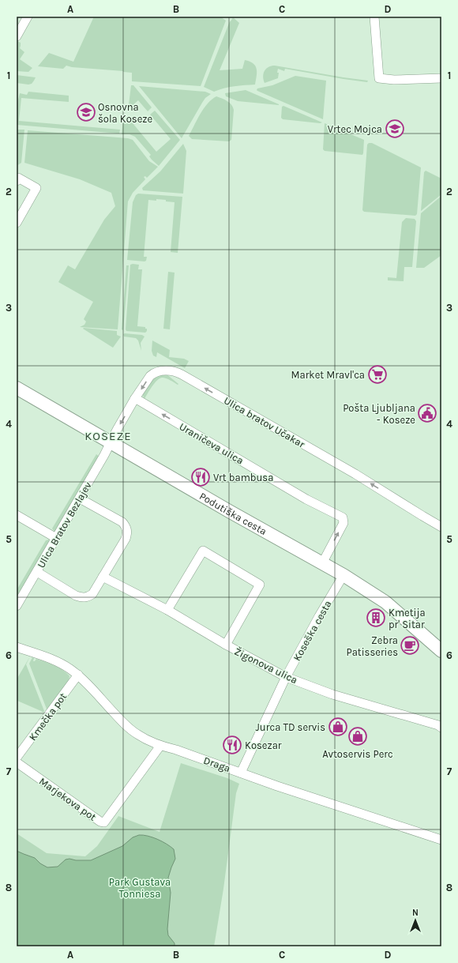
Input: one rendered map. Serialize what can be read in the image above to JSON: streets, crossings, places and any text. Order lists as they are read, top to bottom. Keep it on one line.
{"streets":{"main road":["Podutiška cesta"],"street":["Ulica bratov Učakar","Uraničeva ulica","Ulica Bratov Bezlajev","Koseška cesta","Žigonova ulica","Kmečka pot","Draga","Marjekova pot"]},"crossings":[["Ulica bratov Učakar","Uraničeva ulica"],["Ulica bratov Učakar","Podutiška cesta"],["Ulica bratov Učakar","Ulica Bratov Bezlajev"],["Uraničeva ulica","Podutiška cesta"],["Podutiška cesta","Ulica Bratov Bezlajev"],["Podutiška cesta","Koseška cesta"],["Koseška cesta","Žigonova ulica"],["Koseška cesta","Draga"],["Kmečka pot","Draga"],["Draga","Marjekova pot"]],"one_way":["Ulica bratov Učakar","Uraničeva ulica"],"districts":["KOSEZE"],"parks":["Park Gustava Tönniesa"],"places":{"school or university":["Osnovna šola Koseze","Vrtec Mojca"],"supermarket":["Market Mravl'ca"],"public building":["Pošta Ljubljana - Koseze"],"restaurant":["Vrt bambusa","Kosezar"],"building":["Kmetija pr' Sitar"],"cafe":["Zebra Patisseries"],"shop":["Jurca TD servis","Avtoservis Perc"]},"north":"top","grid":{"columns":["A","B","C","D"],"rows":["1","2","3","4","5","6","7","8"]}}
